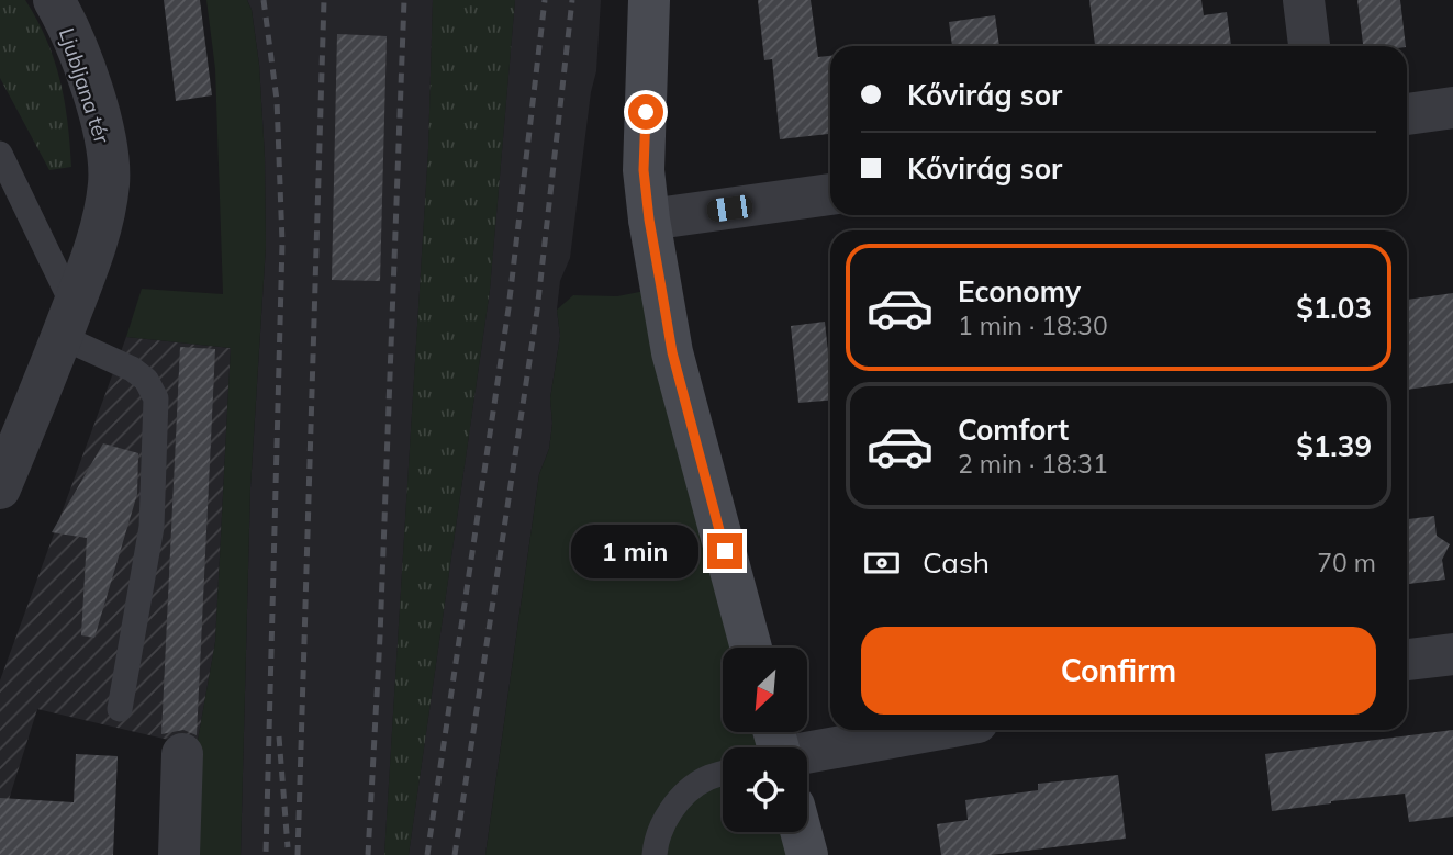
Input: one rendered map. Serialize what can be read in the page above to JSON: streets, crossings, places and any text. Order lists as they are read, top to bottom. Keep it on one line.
{"streets":{"street":["Ljubljana tér"]},"north":"bottom left","page":{"banner":["Kővirág sor","Kővirág sor"],"list":[{"name":"Economy","note":"1 min · 18:30","value":"$1.03"},{"name":"Comfort","note":"2 min · 18:31","value":"$1.39"}],"pay":["Cash","70 m"],"bubble":"1 min","buttons":"Confirm"}}
